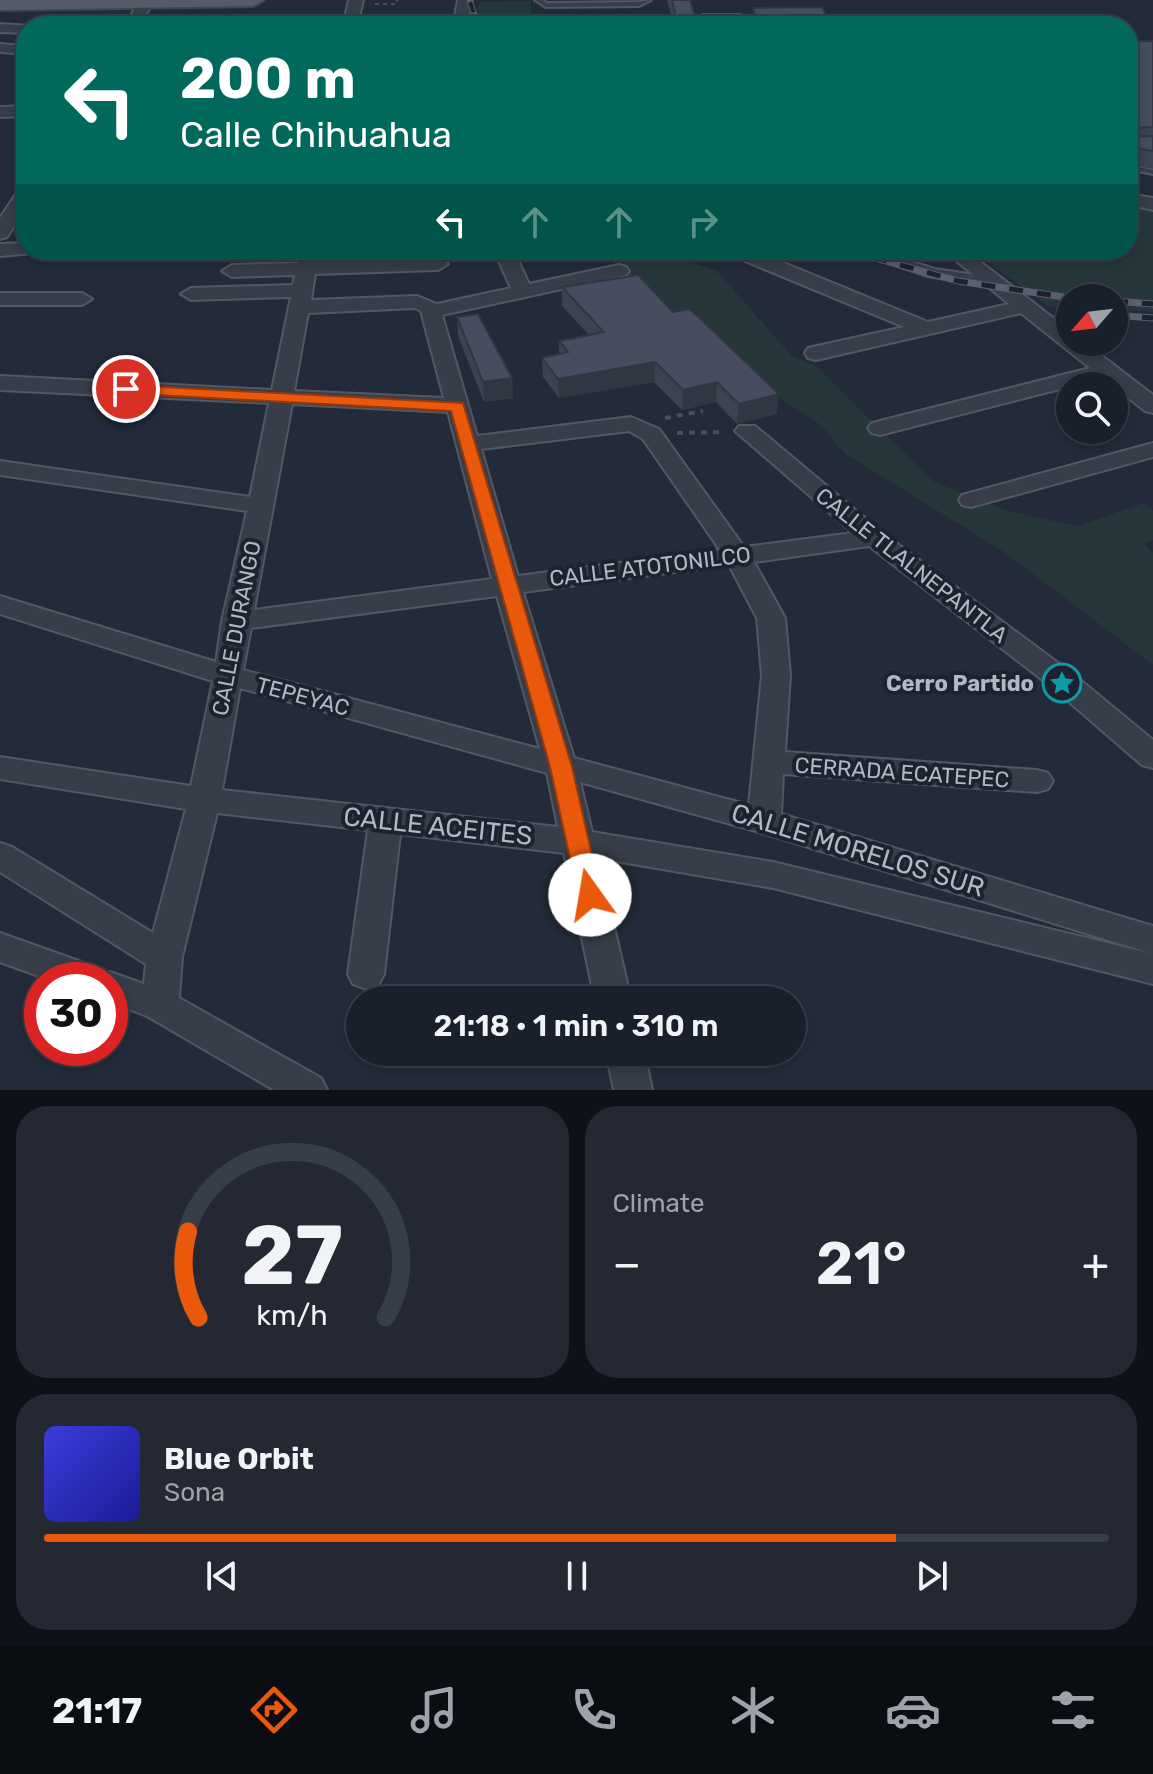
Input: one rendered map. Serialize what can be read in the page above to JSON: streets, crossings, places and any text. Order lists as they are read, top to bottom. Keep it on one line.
{"streets":{"street":["CALLE TLALNEPANTLA","CALLE ATOTONILCO","CALLE DURANGO","TEPEYAC","CERRADA ECATEPEC","CALLE ACEITES","CALLE MORELOS SUR"]},"crossings":[["CALLE TLALNEPANTLA","CALLE ATOTONILCO"],["CALLE ATOTONILCO","CALLE DURANGO"],["CALLE DURANGO","TEPEYAC"],["CALLE DURANGO","CALLE ACEITES"],["TEPEYAC","CALLE MORELOS SUR"]],"places":{"place":["Cerro Partido"]},"north":"bottom left","page":{"turn":["200 m","Calle Chihuahua"],"limit":"30","trip":"21:18 · 1 min · 310 m","tile":"Climate","heat":["−","21°","+"],"song":["Blue Orbit","Sona"],"tabs":"21:17","gauge":["27","km/h"]}}
